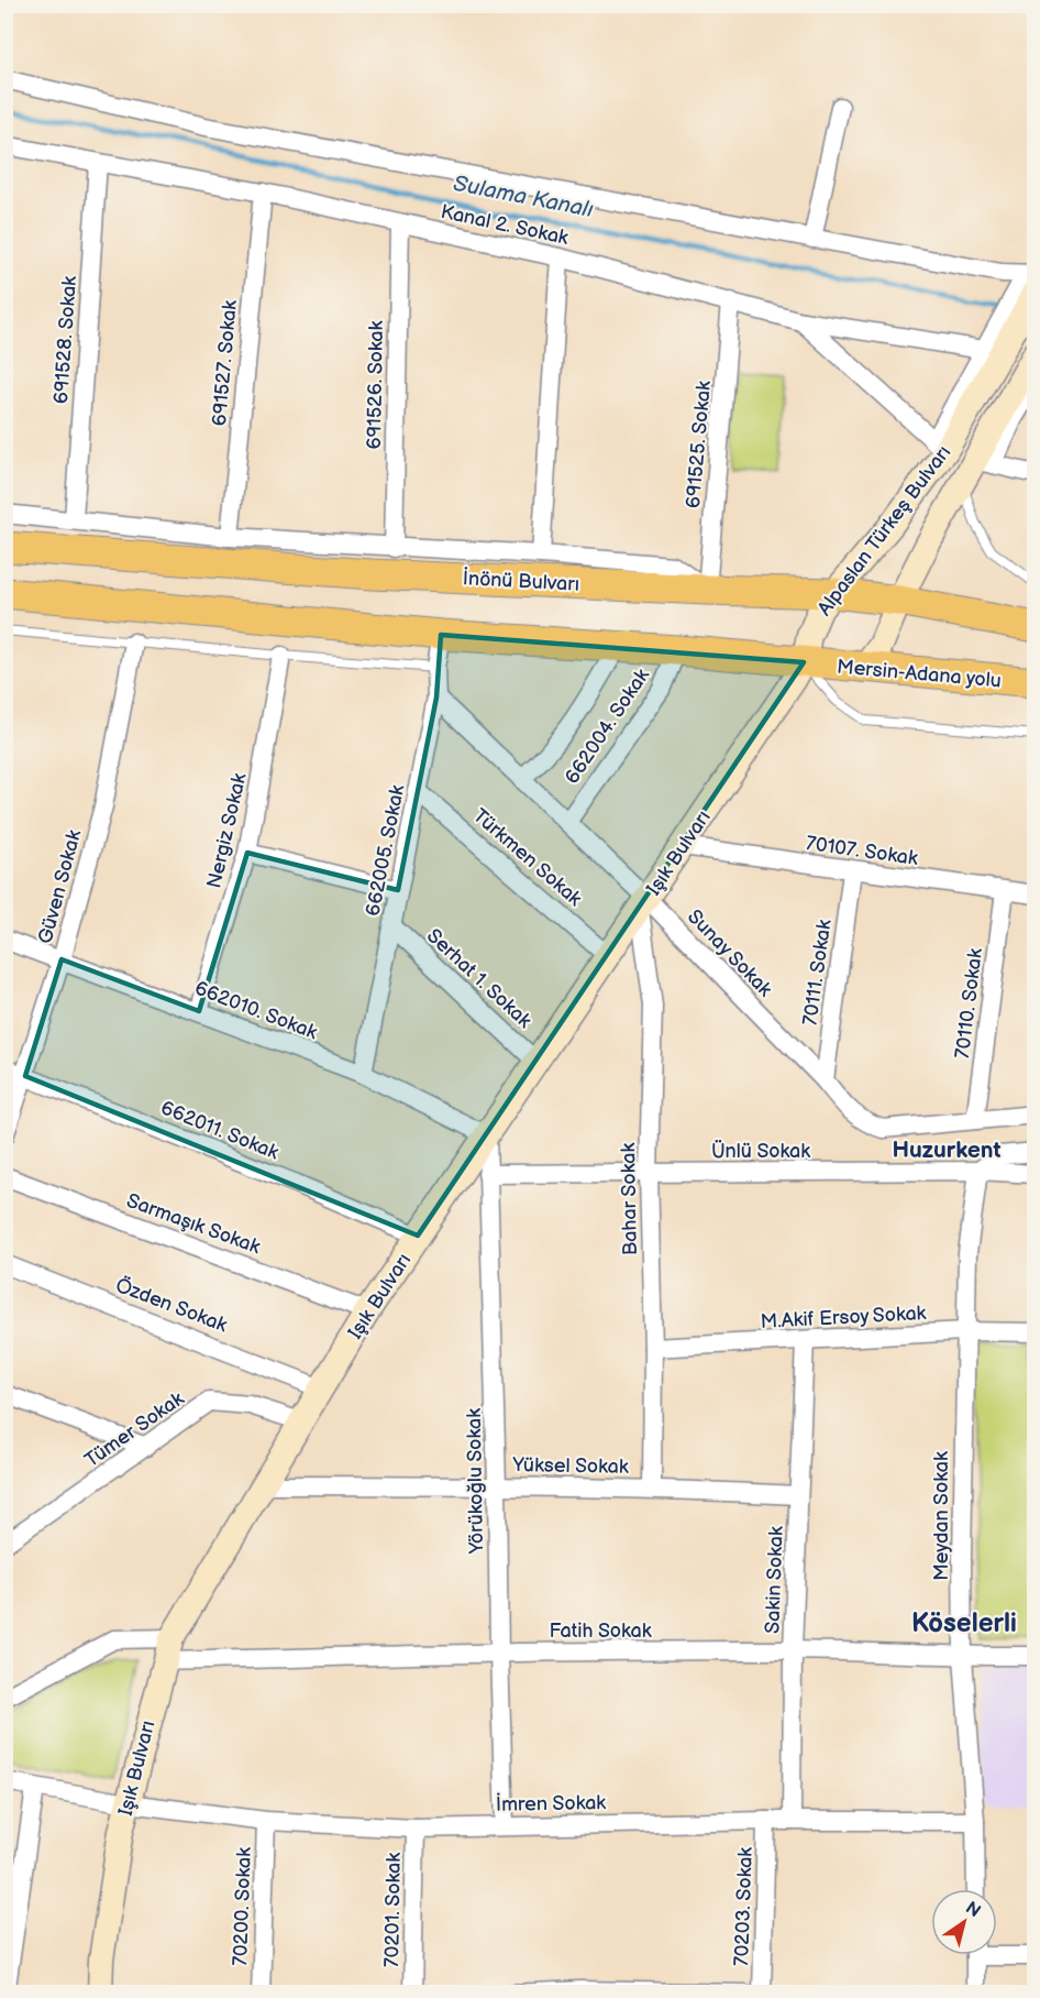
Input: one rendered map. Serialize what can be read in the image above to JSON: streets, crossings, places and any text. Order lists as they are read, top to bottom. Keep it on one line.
{"streets":{"highway":["İnönü Bulvarı","Mersin-Adana yolu"],"main road":["Alpaslan Türkeş Bulvarı","Işık Bulvarı"],"street":["Kanal 2. Sokak","691528. Sokak","691527. Sokak","691526. Sokak","691525. Sokak","662004. Sokak","Nergiz Sokak","662005. Sokak","70107. Sokak","Türkmen Sokak","Güven Sokak","Sunay Sokak","70111. Sokak","Serhat 1. Sokak","70110. Sokak","662010. Sokak","662011. Sokak","Ünlü Sokak","Bahar Sokak","Sarmaşık Sokak","Özden Sokak","M.Akif Ersoy Sokak","Tümer Sokak","Yüksel Sokak","Yörükoğlu Sokak","Meydan Sokak","Sakin Sokak","Fatih Sokak","İmren Sokak","70200. Sokak","70203. Sokak","70201. Sokak"]},"crossings":[["Kanal 2. Sokak","691528. Sokak"],["Kanal 2. Sokak","691527. Sokak"],["Kanal 2. Sokak","691526. Sokak"],["Kanal 2. Sokak","691525. Sokak"],["Kanal 2. Sokak","Alpaslan Türkeş Bulvarı"],["691525. Sokak","İnönü Bulvarı"],["Alpaslan Türkeş Bulvarı","İnönü Bulvarı"],["Alpaslan Türkeş Bulvarı","Mersin-Adana yolu"],["Alpaslan Türkeş Bulvarı","Işık Bulvarı"],["Mersin-Adana yolu","Işık Bulvarı"],["662004. Sokak","Sunay Sokak"],["Nergiz Sokak","662010. Sokak"],["662005. Sokak","Türkmen Sokak"],["662005. Sokak","Sunay Sokak"],["662005. Sokak","Serhat 1. Sokak"],["662005. Sokak","662010. Sokak"],["70107. Sokak","Işık Bulvarı"],["70107. Sokak","70111. Sokak"],["70107. Sokak","70110. Sokak"],["Işık Bulvarı","Türkmen Sokak"],["Işık Bulvarı","Sunay Sokak"],["Işık Bulvarı","Serhat 1. Sokak"],["Işık Bulvarı","662010. Sokak"],["Işık Bulvarı","662011. Sokak"],["Işık Bulvarı","Bahar Sokak"],["Işık Bulvarı","Sarmaşık Sokak"],["Işık Bulvarı","Özden Sokak"],["Işık Bulvarı","Tümer Sokak"],["Işık Bulvarı","Yüksel Sokak"],["Işık Bulvarı","Yörükoğlu Sokak"],["Işık Bulvarı","Fatih Sokak"],["Işık Bulvarı","İmren Sokak"],["Güven Sokak","662010. Sokak"],["Güven Sokak","662011. Sokak"],["Sunay Sokak","70111. Sokak"],["Sunay Sokak","70110. Sokak"],["Sunay Sokak","Bahar Sokak"],["662010. Sokak","Yörükoğlu Sokak"],["Ünlü Sokak","Bahar Sokak"],["Ünlü Sokak","Yörükoğlu Sokak"],["Ünlü Sokak","Meydan Sokak"],["Bahar Sokak","M.Akif Ersoy Sokak"],["Bahar Sokak","Yüksel Sokak"],["M.Akif Ersoy Sokak","Meydan Sokak"],["M.Akif Ersoy Sokak","Sakin Sokak"],["Yüksel Sokak","Yörükoğlu Sokak"],["Yüksel Sokak","Sakin Sokak"],["Yörükoğlu Sokak","Fatih Sokak"],["Yörükoğlu Sokak","İmren Sokak"],["Meydan Sokak","Fatih Sokak"],["Meydan Sokak","İmren Sokak"],["Sakin Sokak","Fatih Sokak"],["Sakin Sokak","İmren Sokak"],["İmren Sokak","70200. Sokak"],["İmren Sokak","70203. Sokak"],["İmren Sokak","70201. Sokak"]],"districts":["Huzurkent","Köselerli"],"water":["Sulama Kanalı"],"north":"top right"}
